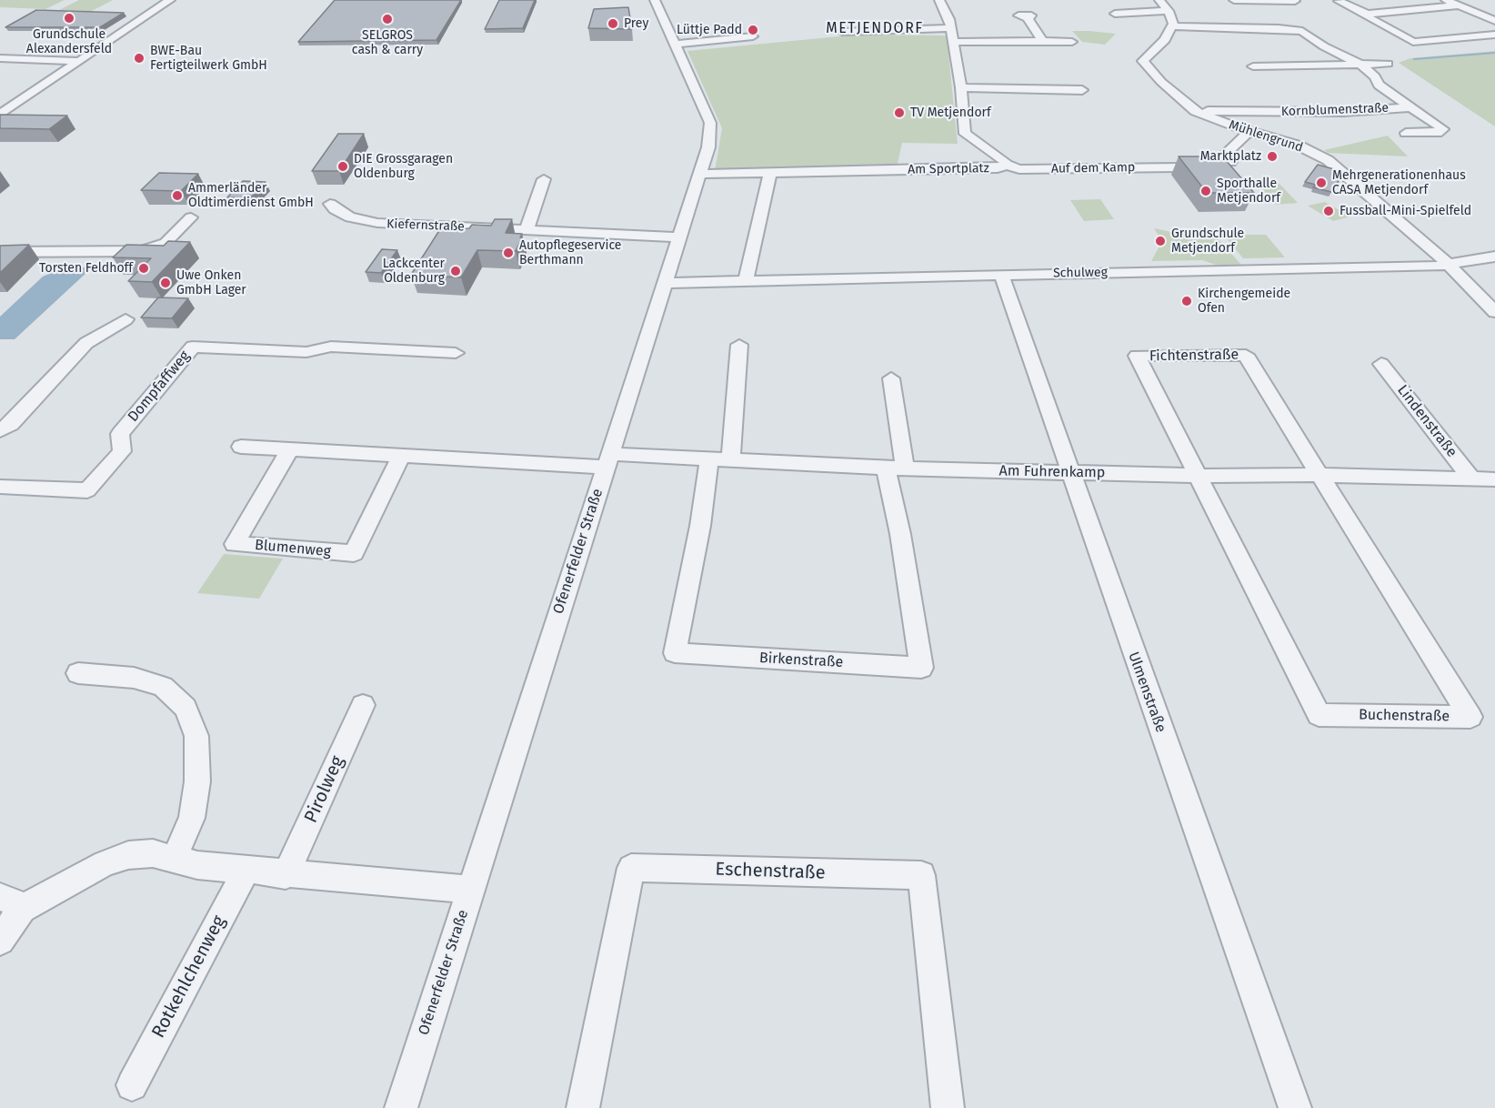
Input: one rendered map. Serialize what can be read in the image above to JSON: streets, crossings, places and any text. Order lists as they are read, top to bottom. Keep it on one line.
{"streets":{"street":["Kornblumenstraße","Mühlengrund","Auf dem Kamp","Am Sportplatz","Kiefernstraße","Schulweg","Fichtenstraße","Dompfaffweg","Lindenstraße","Am Fuhrenkamp","Blumenweg","Ofenerfelder Straße","Birkenstraße","Ulmenstraße","Buchenstraße","Pirolweg","Eschenstraße","Rotkehlchenweg"]},"crossings":[["Kornblumenstraße","Mühlengrund"],["Mühlengrund","Schulweg"],["Auf dem Kamp","Am Sportplatz"],["Am Sportplatz","Ofenerfelder Straße"],["Kiefernstraße","Ofenerfelder Straße"],["Schulweg","Ofenerfelder Straße"],["Schulweg","Ulmenstraße"],["Fichtenstraße","Am Fuhrenkamp"],["Fichtenstraße","Buchenstraße"],["Lindenstraße","Am Fuhrenkamp"],["Am Fuhrenkamp","Ofenerfelder Straße"],["Am Fuhrenkamp","Birkenstraße"],["Am Fuhrenkamp","Ulmenstraße"],["Am Fuhrenkamp","Buchenstraße"]],"districts":["METJENDORF"],"places":["Grundschule Alexandersfeld","SELGROS cash & carry","Prey","Lüttje Padd","BWE-Bau Fertigteilwerk GmbH","TV Metjendorf","Marktplatz","DIE Grossgaragen Oldenburg","Mehrgenerationenhaus CASA Metjendorf","Sporthalle Metjendorf","Ammerländer Oldtimerdienst GmbH","Fussball-Mini-Spielfeld","Grundschule Metjendorf","Autopflegeservice Berthmann","Torsten Feldhoff","Lackcenter Oldenburg","Uwe Onken GmbH Lager","Kirchengemeide Ofen"]}
